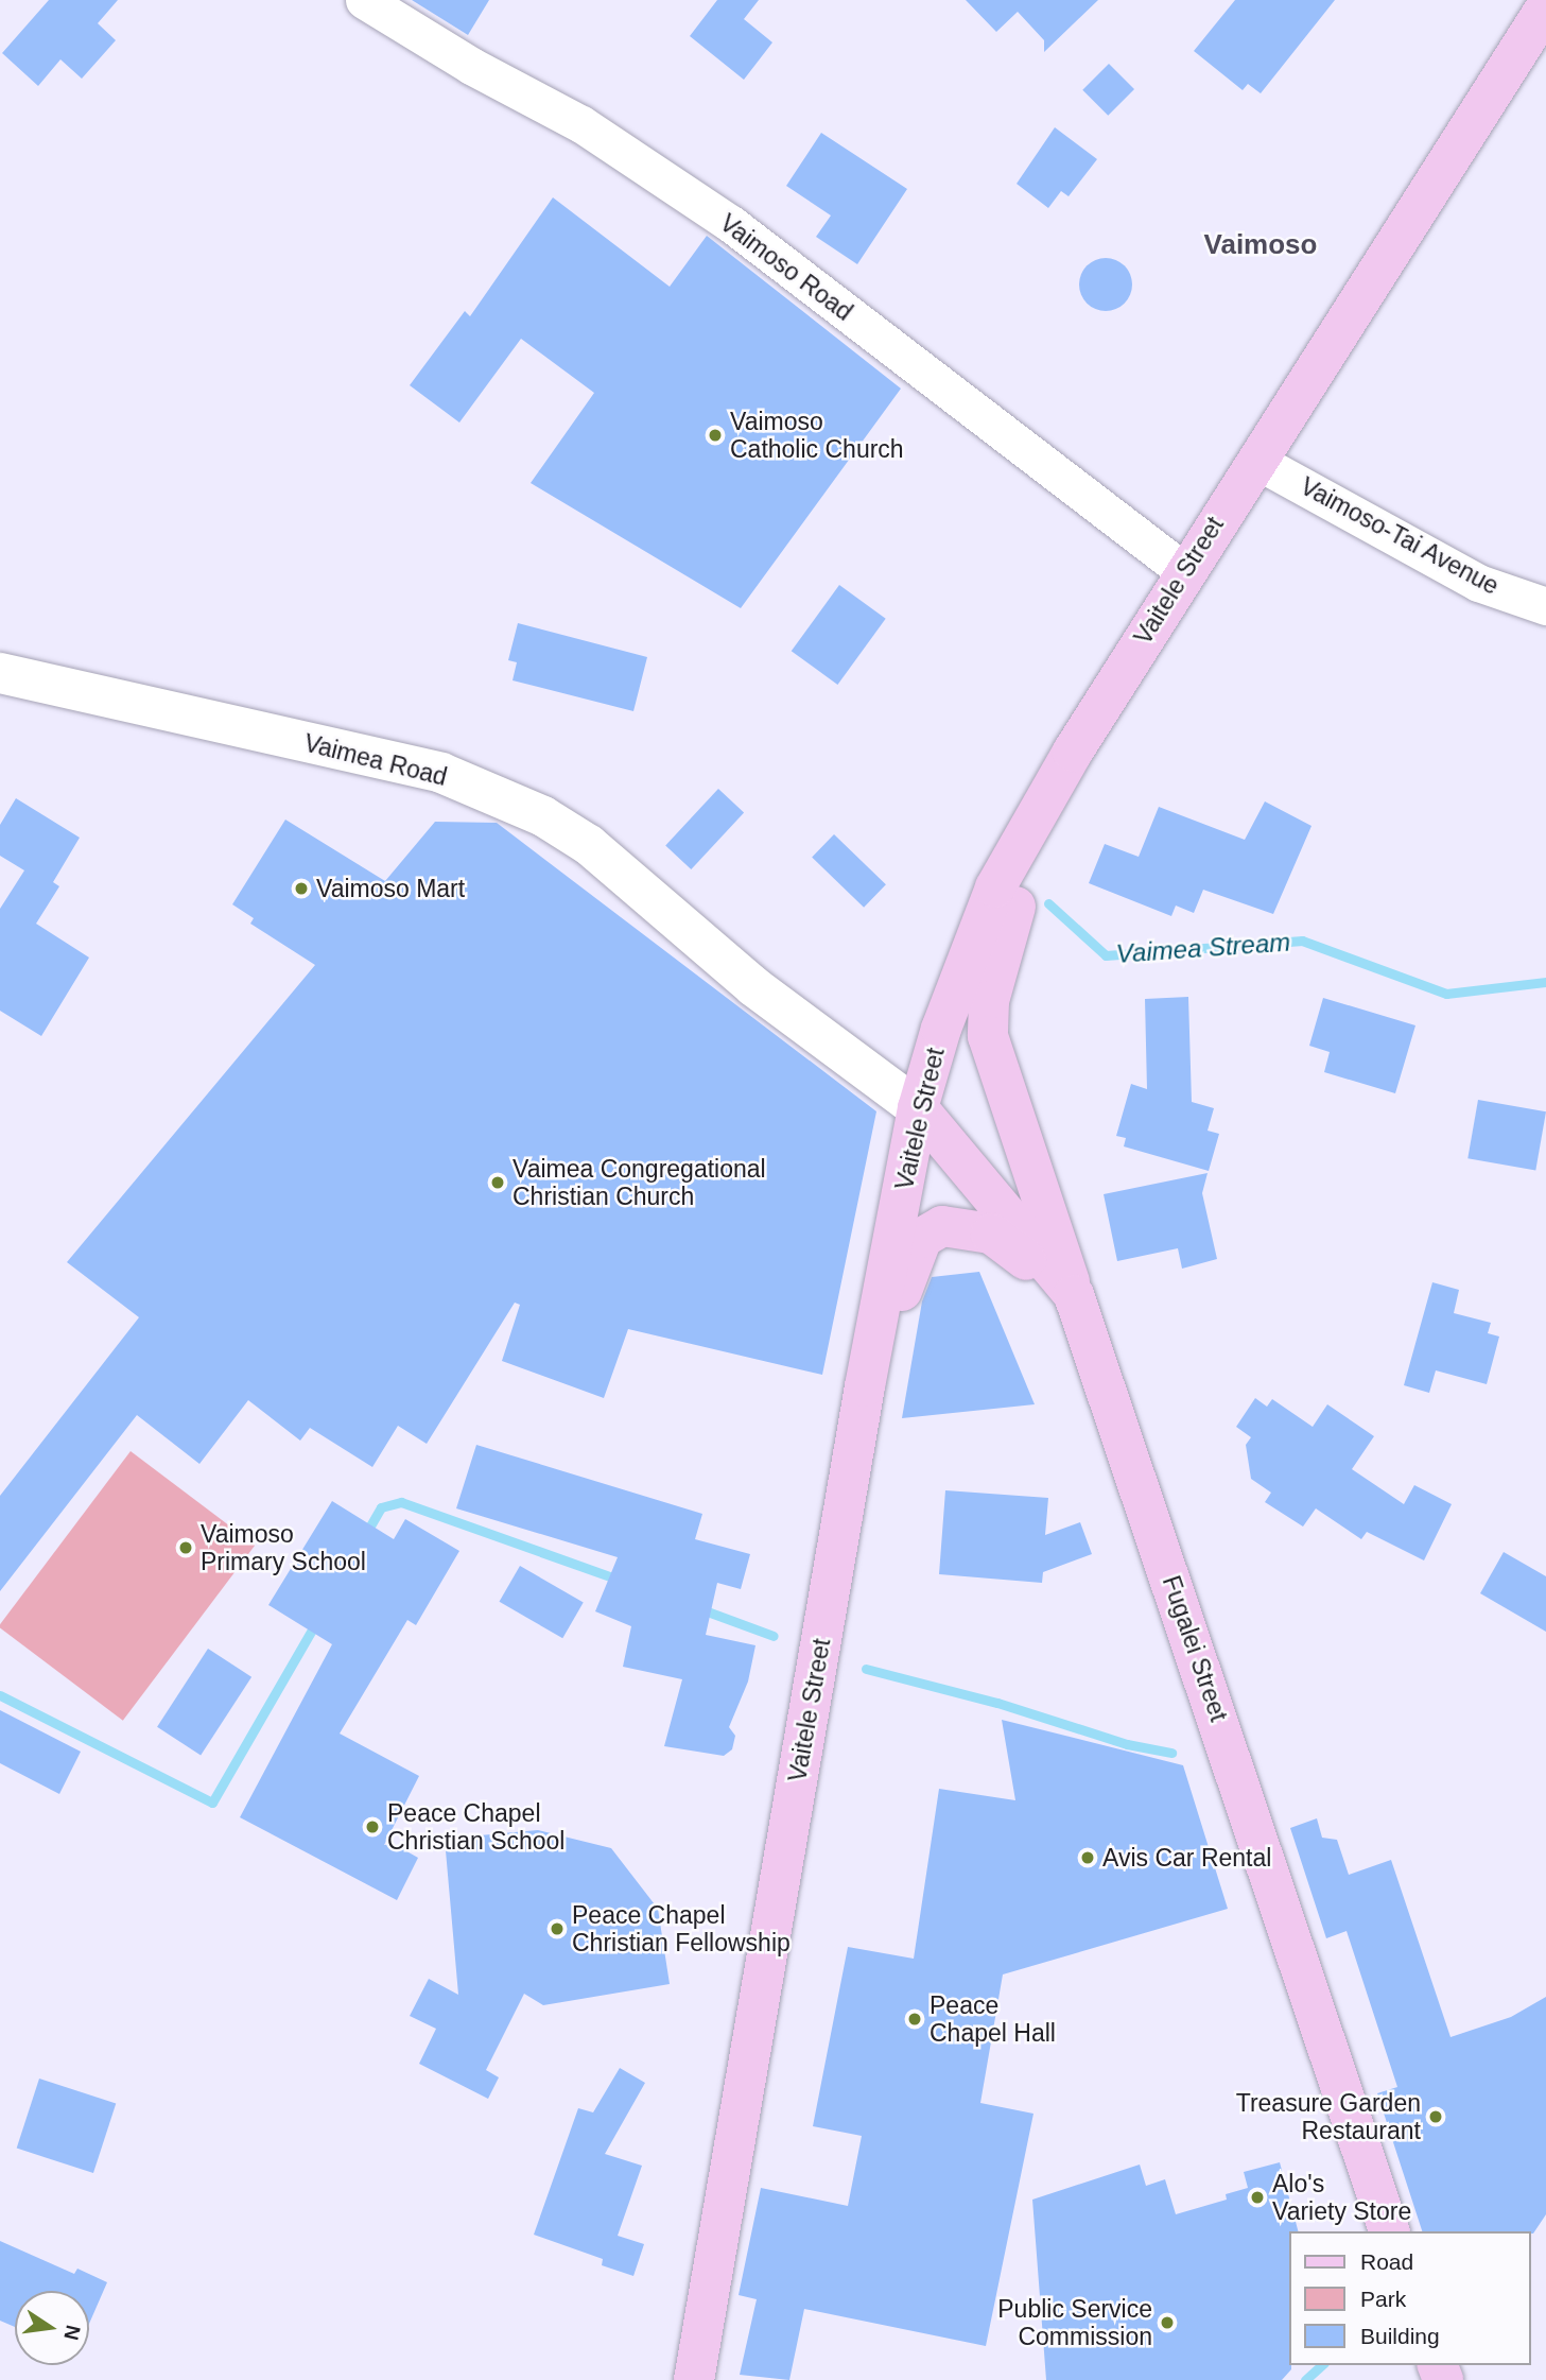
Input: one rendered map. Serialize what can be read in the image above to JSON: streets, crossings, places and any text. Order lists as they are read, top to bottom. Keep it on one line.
{"streets":{"main road":["Vaitele Street","Fugalei Street"],"street":["Vaimoso Road","Vaimoso-Tai Avenue","Vaimea Road"]},"crossings":[["Vaimoso Road","Vaitele Street"],["Vaimoso-Tai Avenue","Vaitele Street"],["Vaitele Street","Vaimea Road"],["Vaitele Street","Fugalei Street"],["Vaimea Road","Fugalei Street"]],"districts":["Vaimoso"],"water":["Vaimea Stream"],"places":["Vaimoso Catholic Church","Vaimoso Mart","Vaimea Congregational Christian Church","Vaimoso Primary School","Peace Chapel Christian School","Avis Car Rental","Peace Chapel Christian Fellowship","Peace Chapel Hall","Treasure Garden Restaurant","Alo's Variety Store","Public Service Commission"],"legend":["Road","Park","Building"],"north":"right"}
